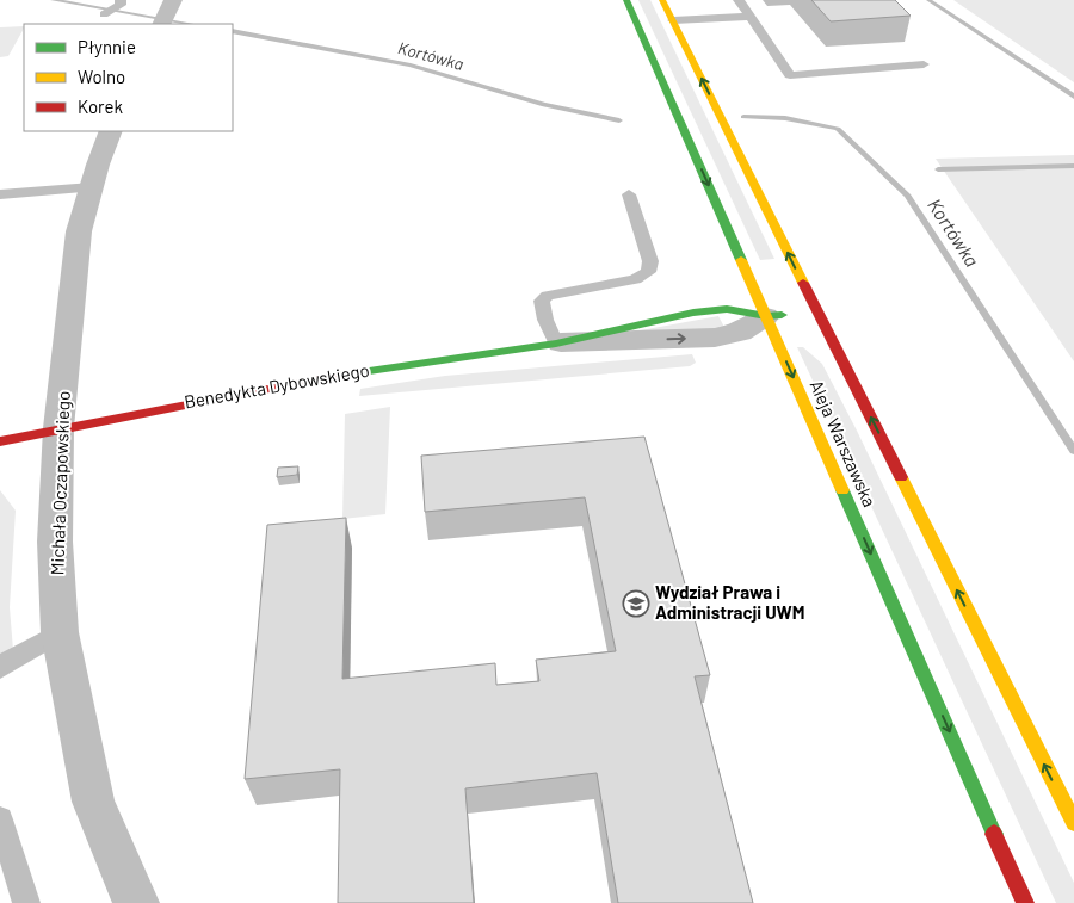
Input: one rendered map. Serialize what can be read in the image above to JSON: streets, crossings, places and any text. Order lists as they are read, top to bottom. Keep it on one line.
{"streets":{"main road":["Benedykta Dybowskiego","Aleja Warszawska"],"street":["Michała Oczapowskiego"]},"crossings":[["Benedykta Dybowskiego","Aleja Warszawska"],["Benedykta Dybowskiego","Michała Oczapowskiego"]],"water":["Kortówka"],"places":{"school or university":["Wydział Prawa i Administracji UWM"]},"legend":["Płynnie","Wolno","Korek"]}
